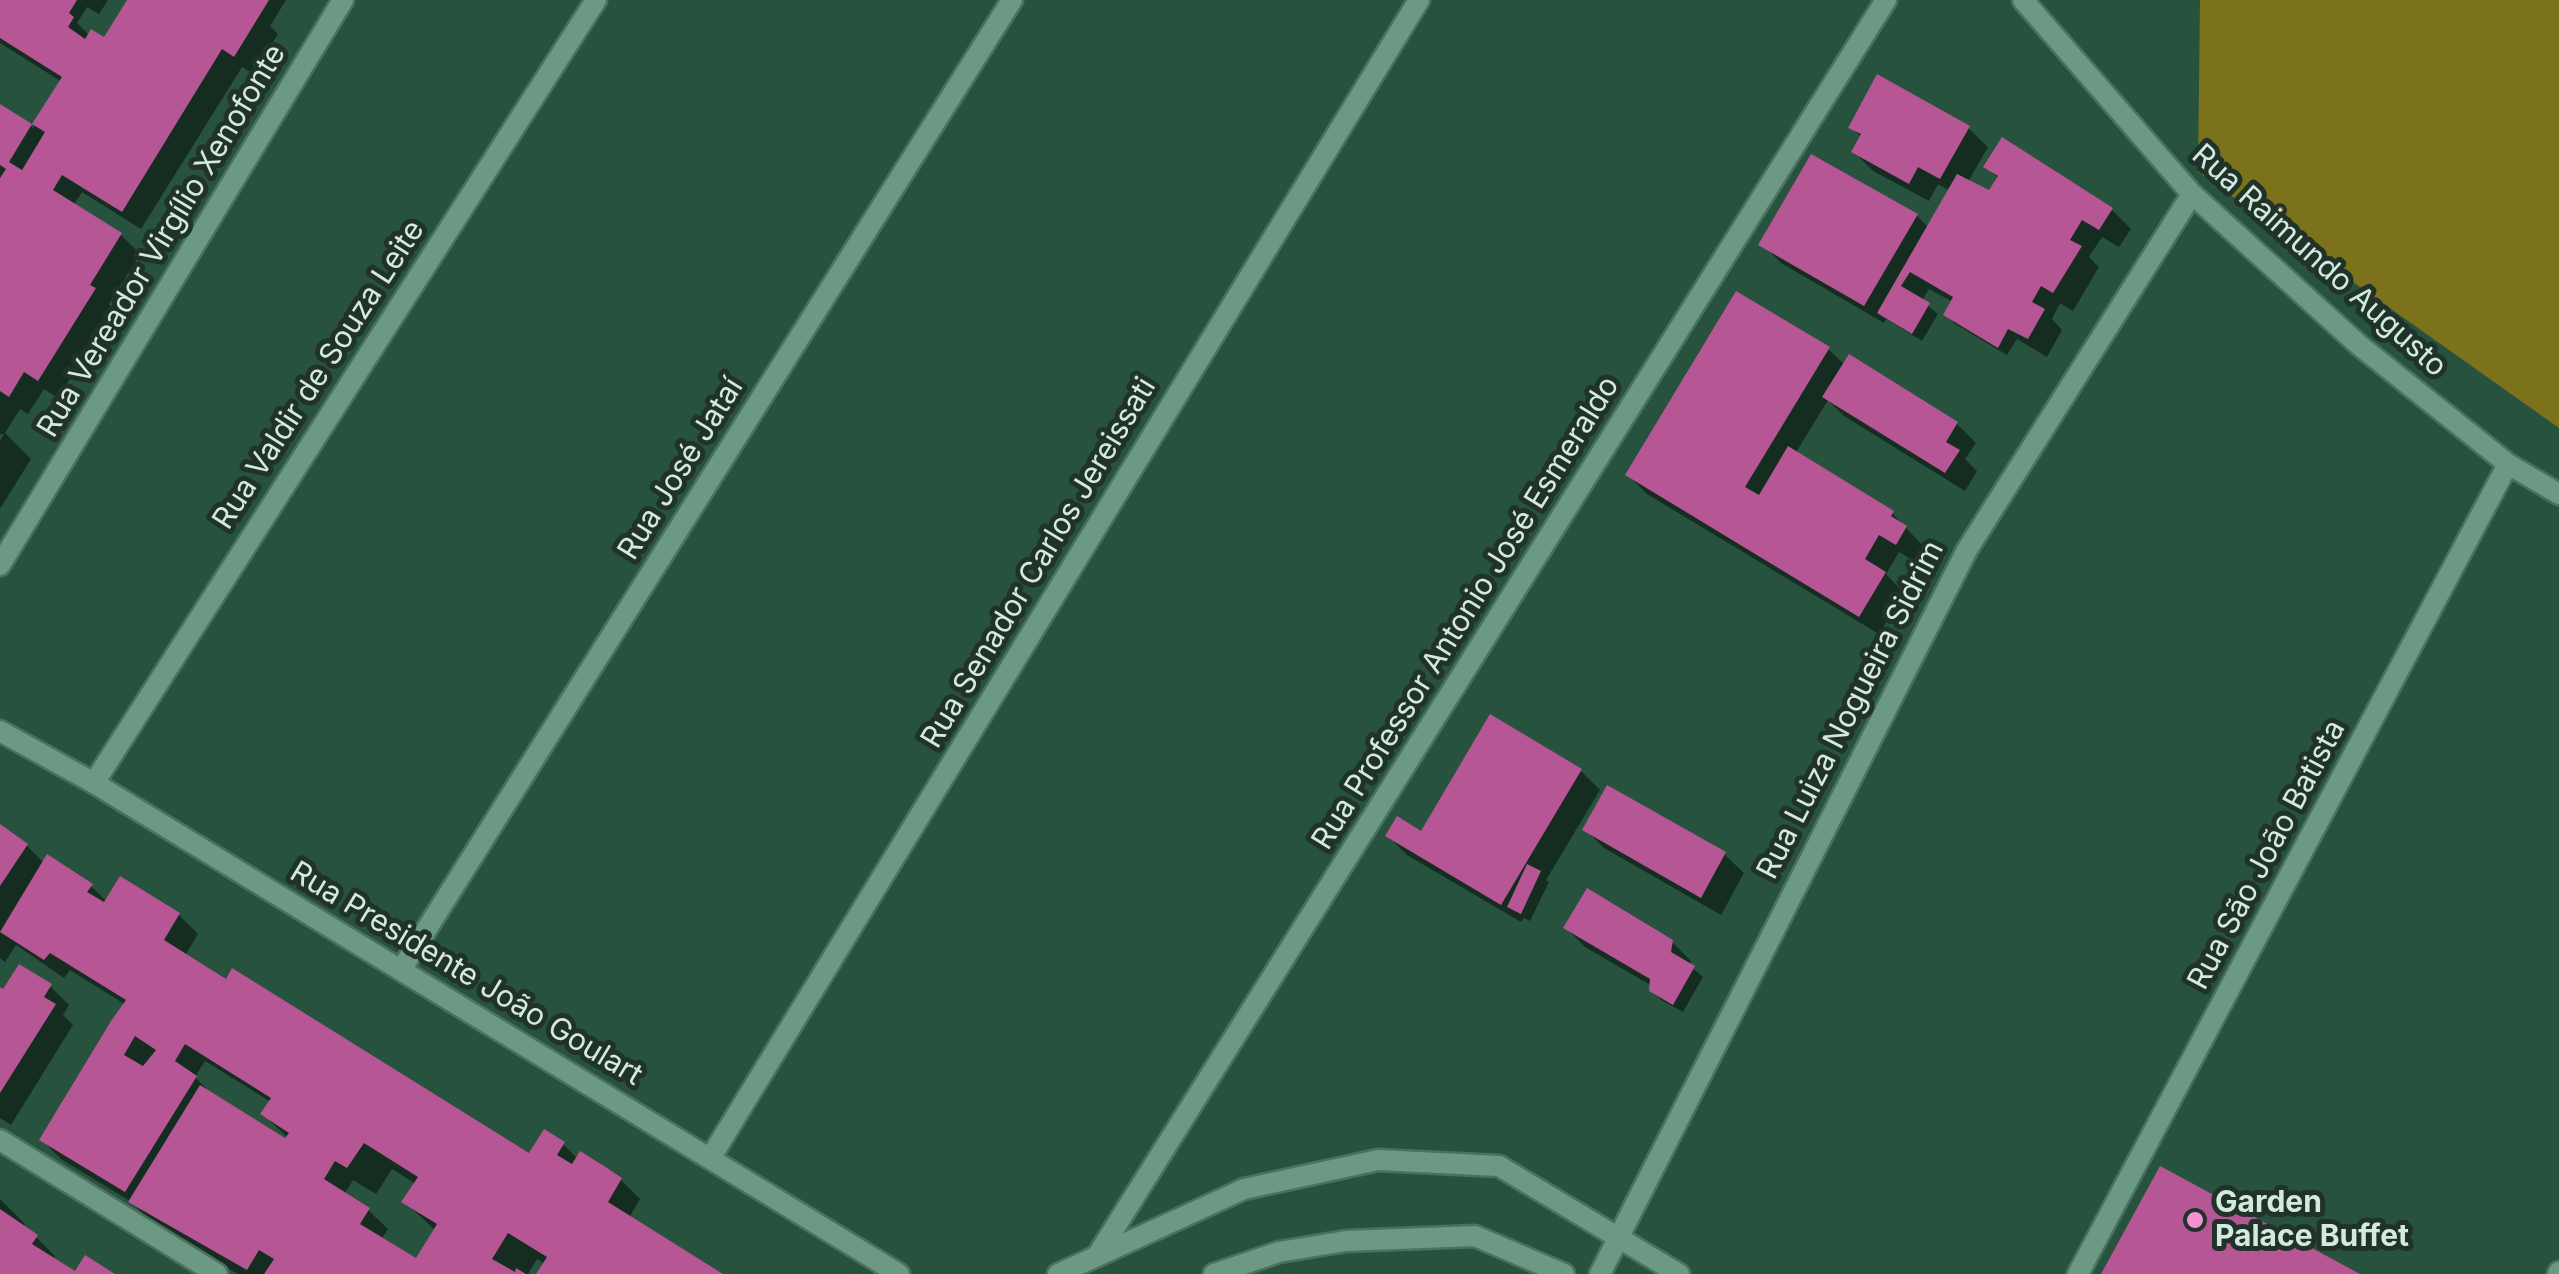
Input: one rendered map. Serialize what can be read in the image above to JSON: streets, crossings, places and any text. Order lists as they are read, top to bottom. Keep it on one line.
{"streets":{"street":["Rua Vereador Virgílio Xenofonte","Rua Raimundo Augusto","Rua Valdir de Souza Leite","Rua José Jataí","Rua Senador Carlos Jereissati","Rua Professor Antonio José Esmeraldo","Rua Luiza Nogueira Sidrim","Rua São João Batista","Rua Presidente João Goulart"]},"crossings":[["Rua Raimundo Augusto","Rua Luiza Nogueira Sidrim"],["Rua Raimundo Augusto","Rua São João Batista"],["Rua Valdir de Souza Leite","Rua Presidente João Goulart"],["Rua José Jataí","Rua Presidente João Goulart"],["Rua Senador Carlos Jereissati","Rua Presidente João Goulart"]],"places":["Garden Palace Buffet"]}
